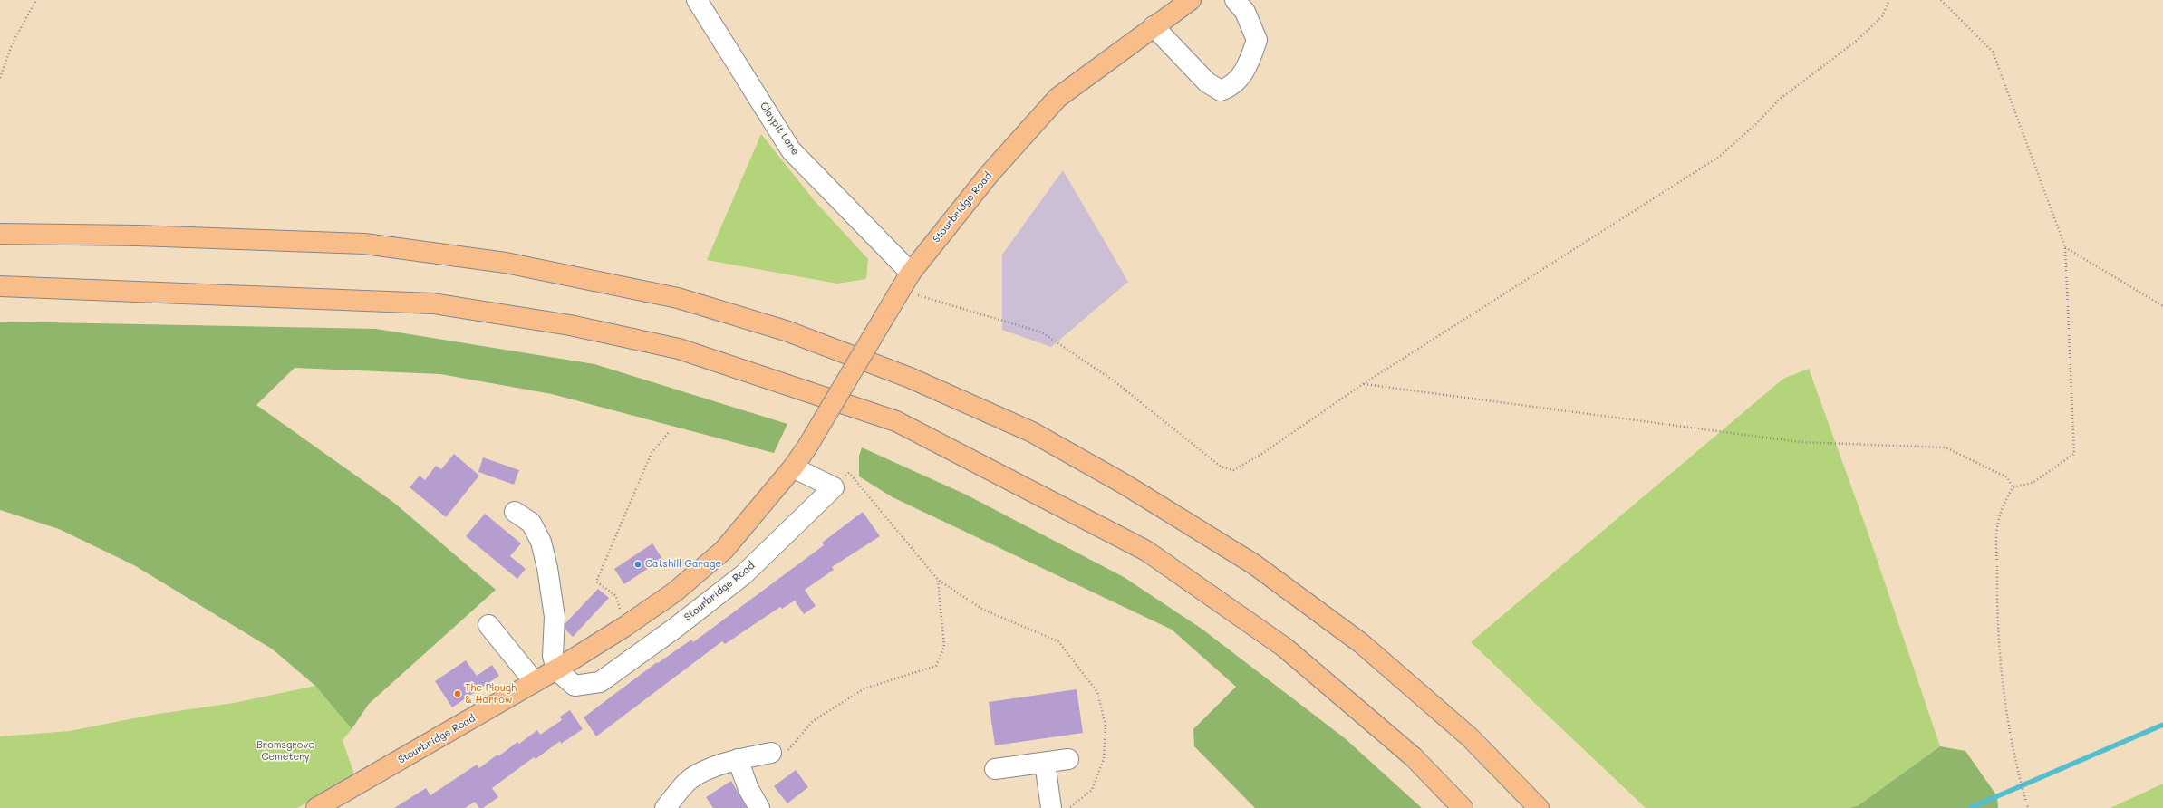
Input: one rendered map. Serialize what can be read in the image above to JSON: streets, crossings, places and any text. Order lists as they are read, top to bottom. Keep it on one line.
{"streets":{"main road":["Stourbridge Road"],"street":["Claypit Lane"]},"crossings":[["Claypit Lane","Stourbridge Road"]],"parks":["Bromsgrove Cemetery"],"places":["Catshill Garage","The Plough & Harrow"]}
